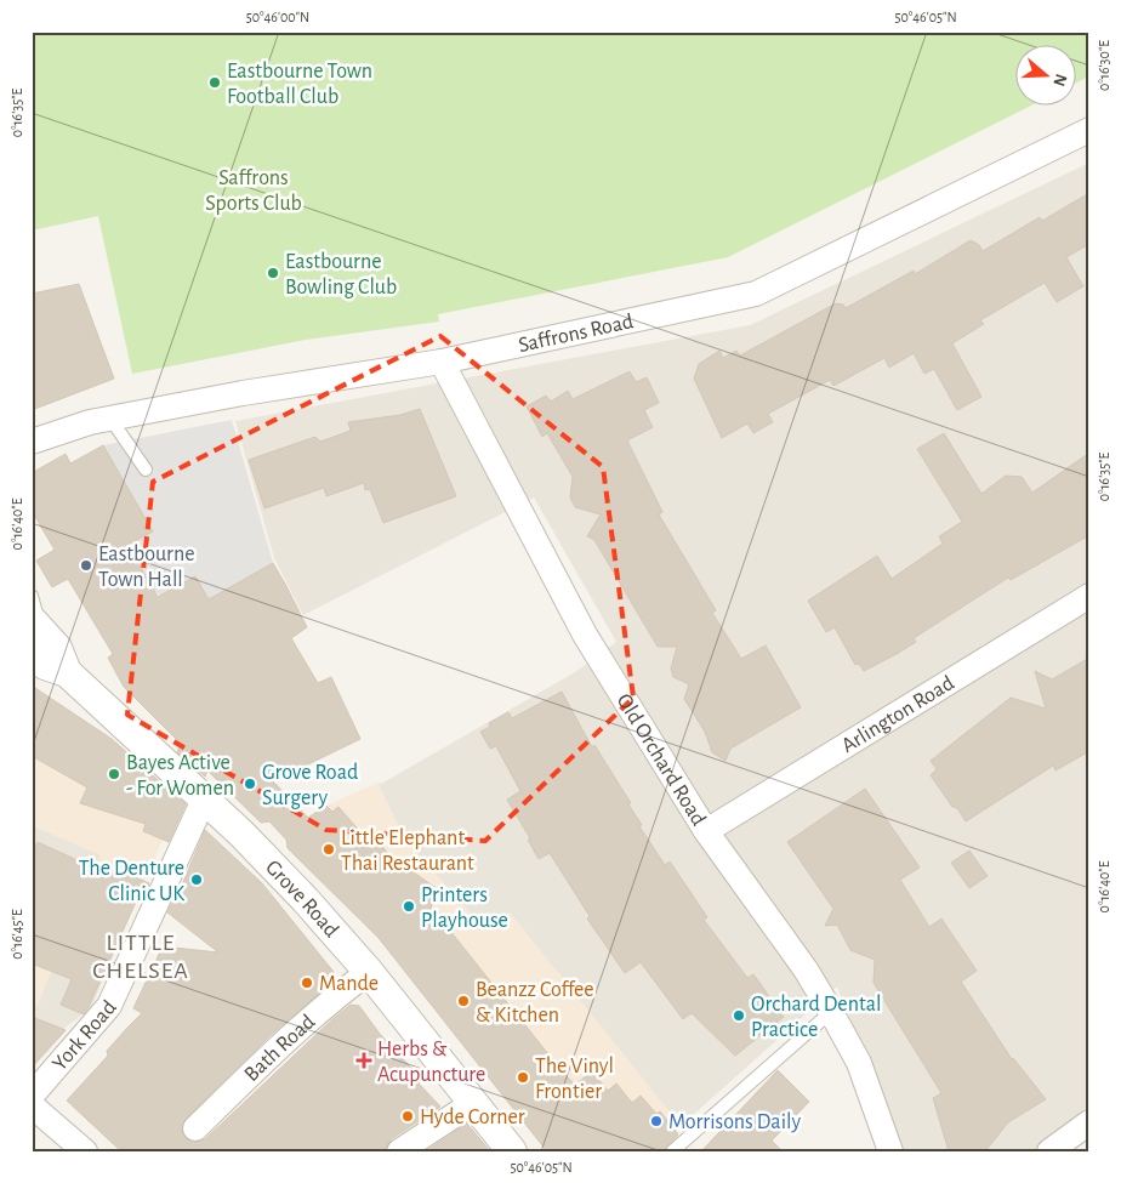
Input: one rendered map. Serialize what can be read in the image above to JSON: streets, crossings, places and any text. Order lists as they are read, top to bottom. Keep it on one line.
{"streets":{"street":["Saffrons Road","Arlington Road","Old Orchard Road","Grove Road","York Road","Bath Road"]},"crossings":[["Saffrons Road","Old Orchard Road"],["Arlington Road","Old Orchard Road"],["Grove Road","York Road"],["Grove Road","Bath Road"]],"districts":["LITTLE CHELSEA"],"parks":["Saffrons Sports Club"],"places":{"other":["Eastbourne Town Football Club","Eastbourne Bowling Club","Eastbourne Town Hall","Bayes Active - For Women","Grove Road Surgery","Little Elephant Thai Restaurant","The Denture Clinic UK","Printers Playhouse","Mande","Beanzz Coffee & Kitchen","Orchard Dental Practice","The Vinyl Frontier","Hyde Corner","Morrisons Daily"],"health":["Herbs & Acupuncture"]},"north":"right","coordinates":["50°46'00\"N","50°46'05\"N","0°16'30\"E","0°16'35\"E","0°16'40\"E","0°16'45\"E"]}
